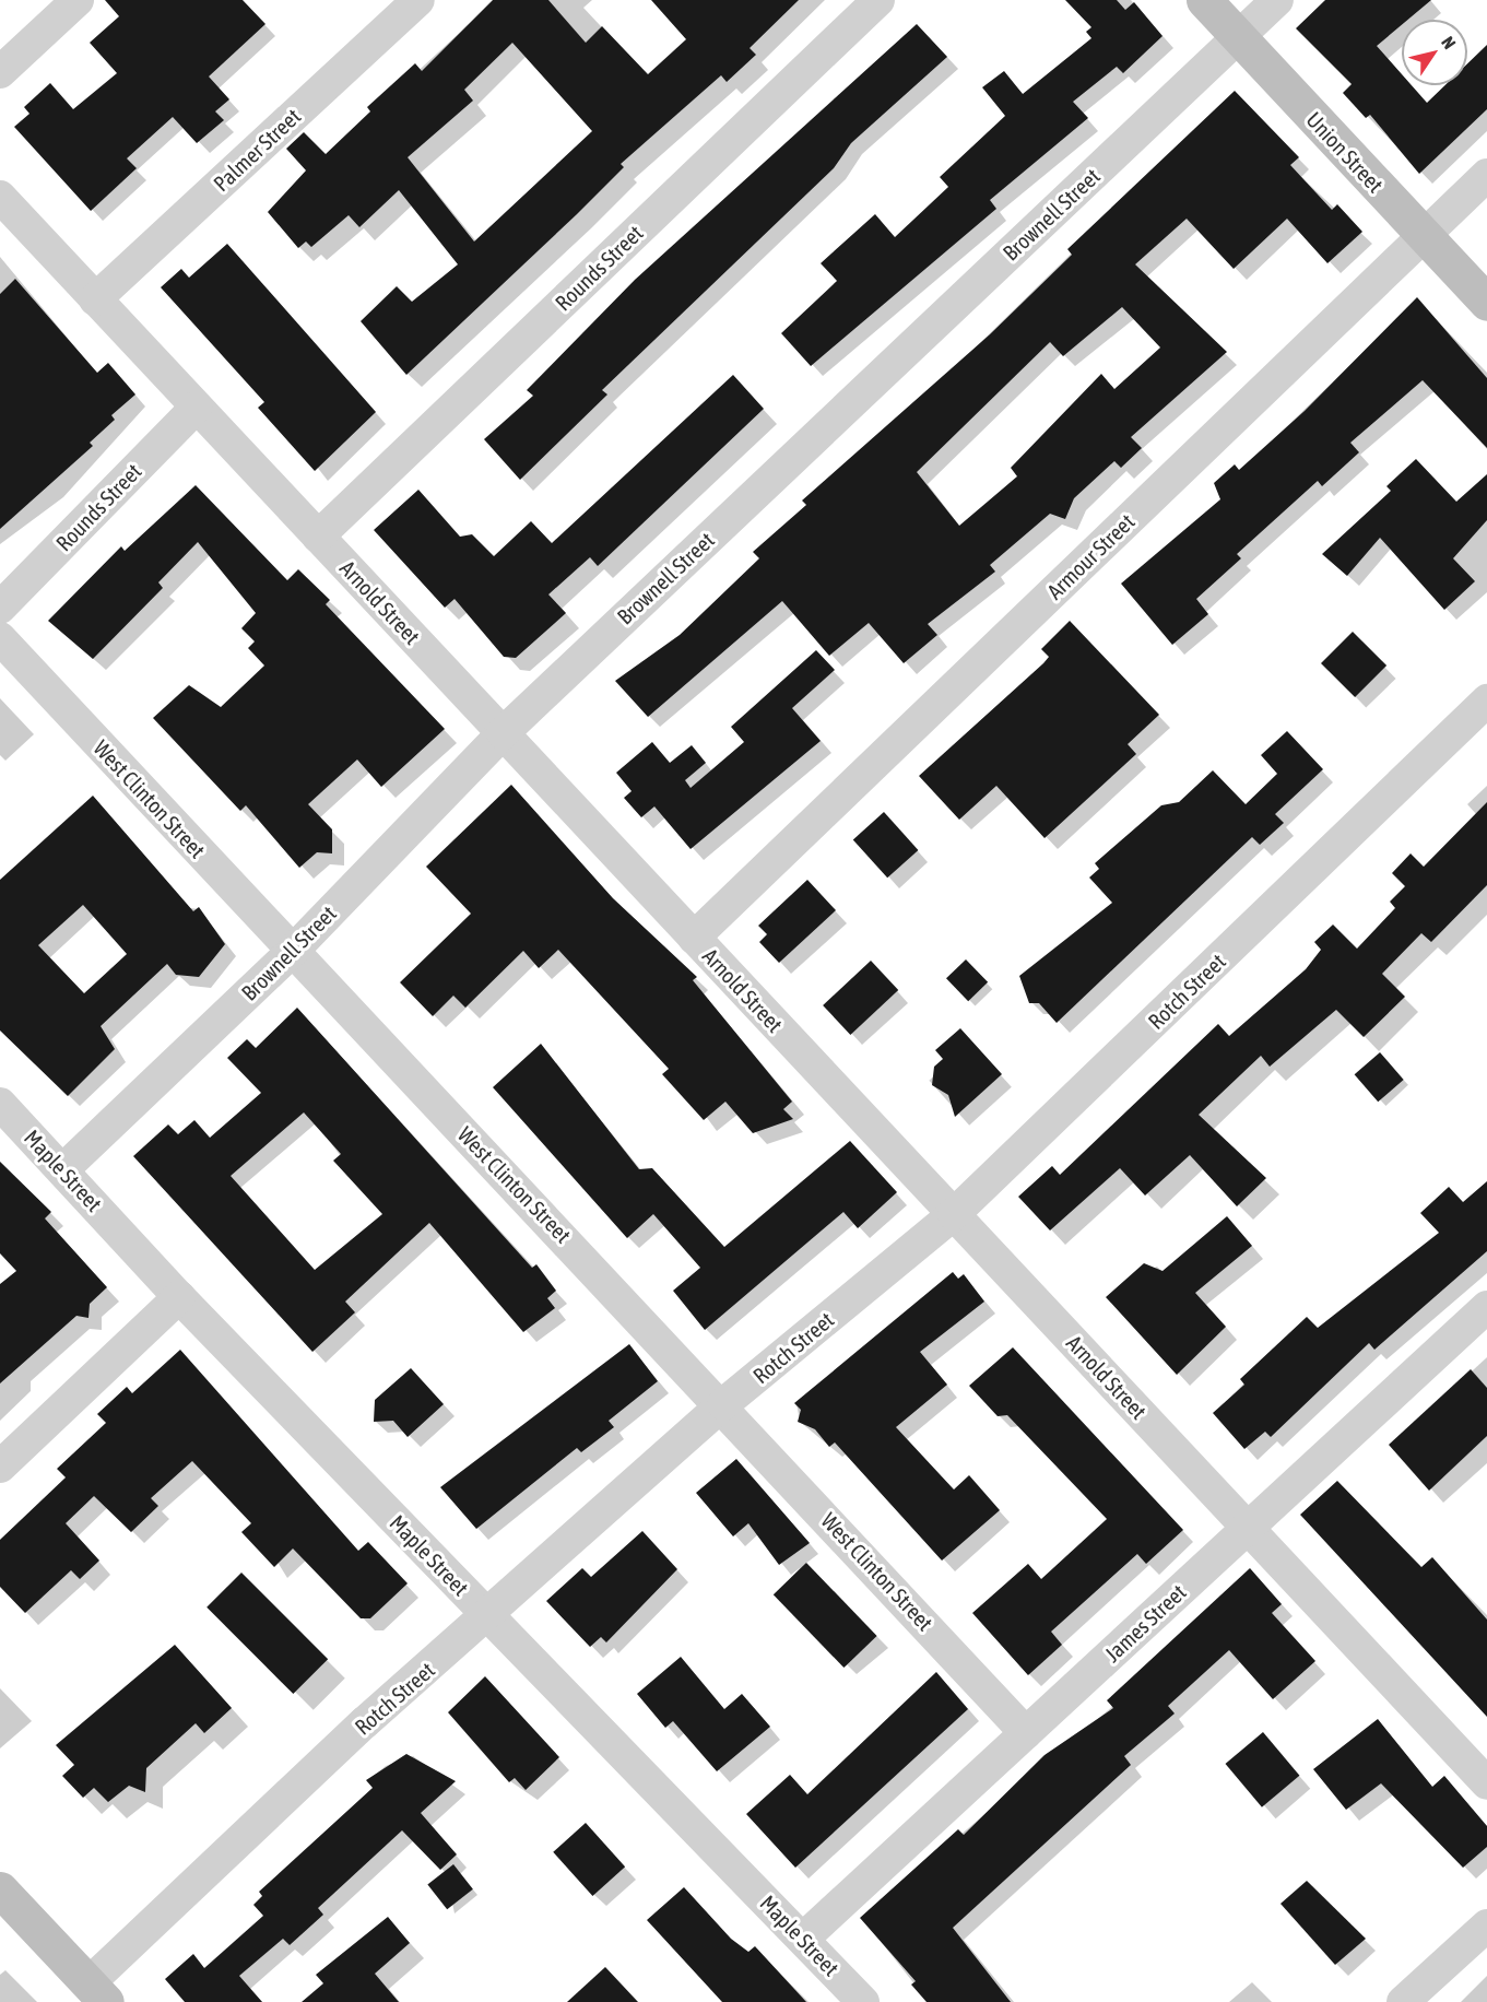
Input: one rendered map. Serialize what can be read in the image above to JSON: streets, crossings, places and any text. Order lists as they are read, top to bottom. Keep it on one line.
{"streets":{"main road":["Union Street"],"street":["Palmer Street","Brownell Street","Rounds Street","Armour Street","Arnold Street","West Clinton Street","Rotch Street","Maple Street","James Street"]},"crossings":[["Palmer Street","Arnold Street"],["Union Street","Brownell Street"],["Union Street","Armour Street"],["Brownell Street","Arnold Street"],["Brownell Street","West Clinton Street"],["Brownell Street","Maple Street"],["Rounds Street","Arnold Street"],["Armour Street","Arnold Street"],["Arnold Street","Rotch Street"],["Arnold Street","James Street"],["West Clinton Street","Rotch Street"],["West Clinton Street","James Street"],["Rotch Street","Maple Street"],["Maple Street","James Street"]],"north":"top right"}
